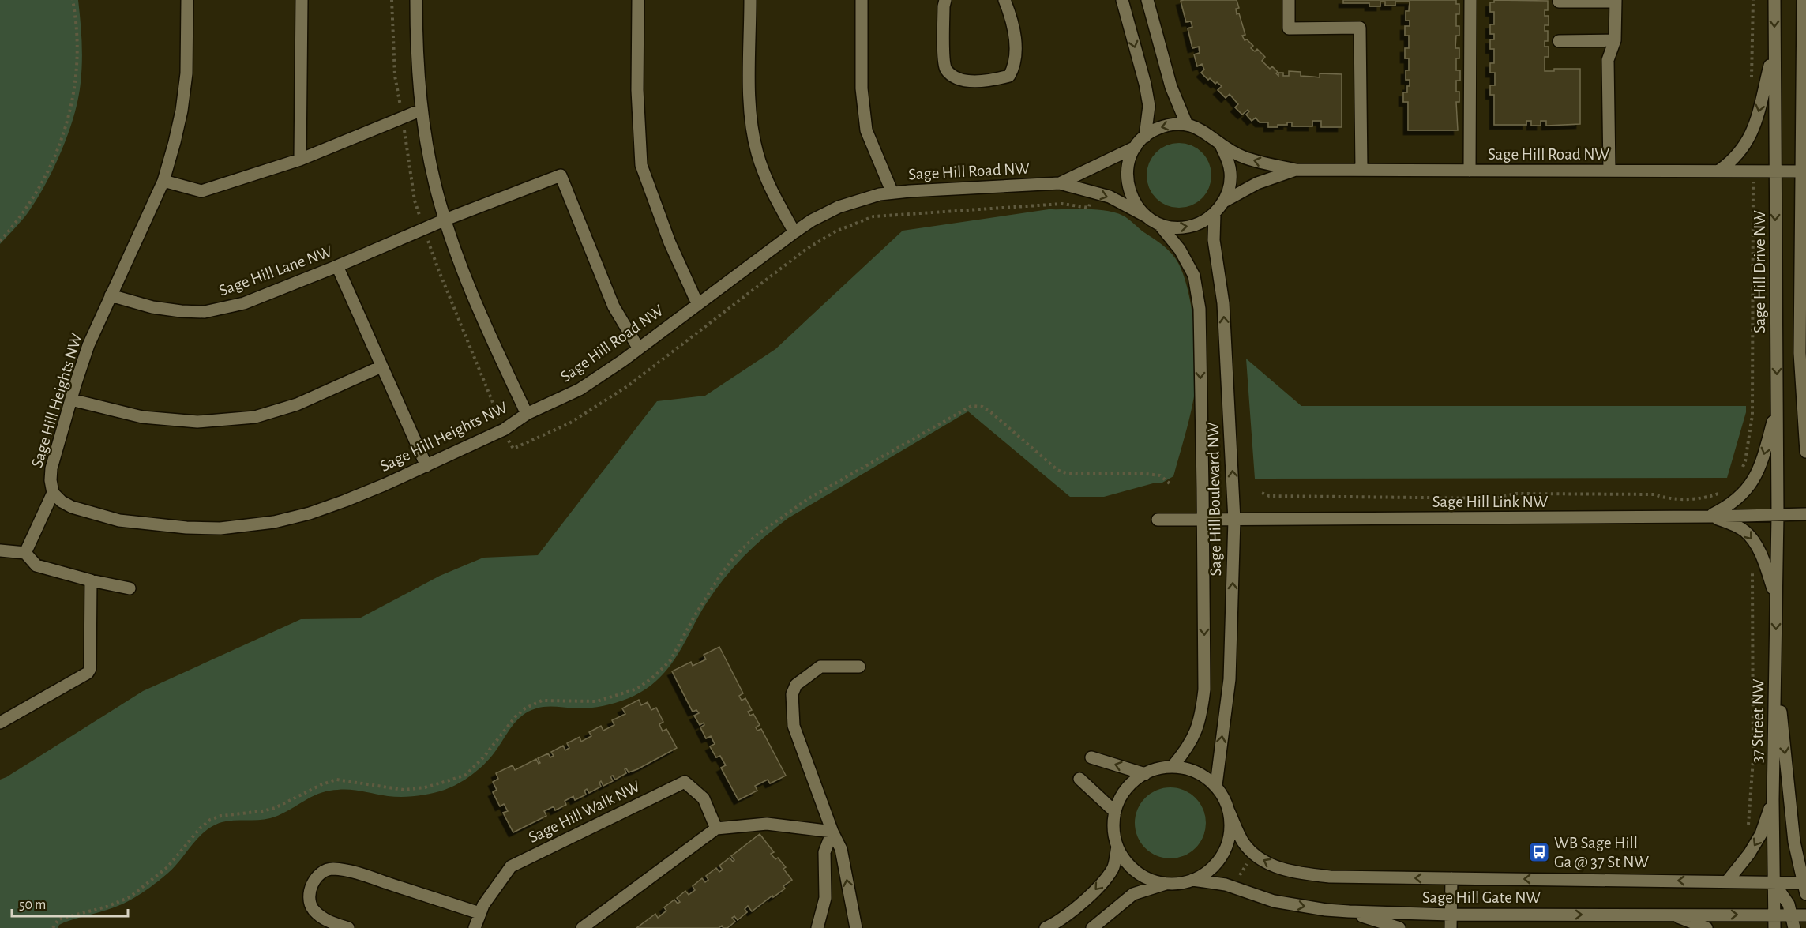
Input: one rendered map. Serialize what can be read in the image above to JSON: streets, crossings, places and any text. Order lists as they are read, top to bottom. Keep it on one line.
{"streets":{"street":["Sage Hill Road NW","Sage Hill Lane NW","Sage Hill Drive NW","Sage Hill Heights NW","Sage Hill Boulevard NW","Sage Hill Link NW","37 Street NW","Sage Hill Walk NW","Sage Hill Gate NW"]},"crossings":[["Sage Hill Road NW","Sage Hill Lane NW"],["Sage Hill Road NW","Sage Hill Drive NW"],["Sage Hill Road NW","Sage Hill Heights NW"],["Sage Hill Road NW","Sage Hill Boulevard NW"],["Sage Hill Lane NW","Sage Hill Heights NW"],["Sage Hill Drive NW","Sage Hill Link NW"],["Sage Hill Drive NW","37 Street NW"],["Sage Hill Boulevard NW","Sage Hill Link NW"],["Sage Hill Boulevard NW","Sage Hill Gate NW"],["Sage Hill Link NW","37 Street NW"],["37 Street NW","Sage Hill Gate NW"]],"places":{"bus stop":["WB Sage Hill Ga @ 37 St NW"]},"scale_bar":"50 m"}
